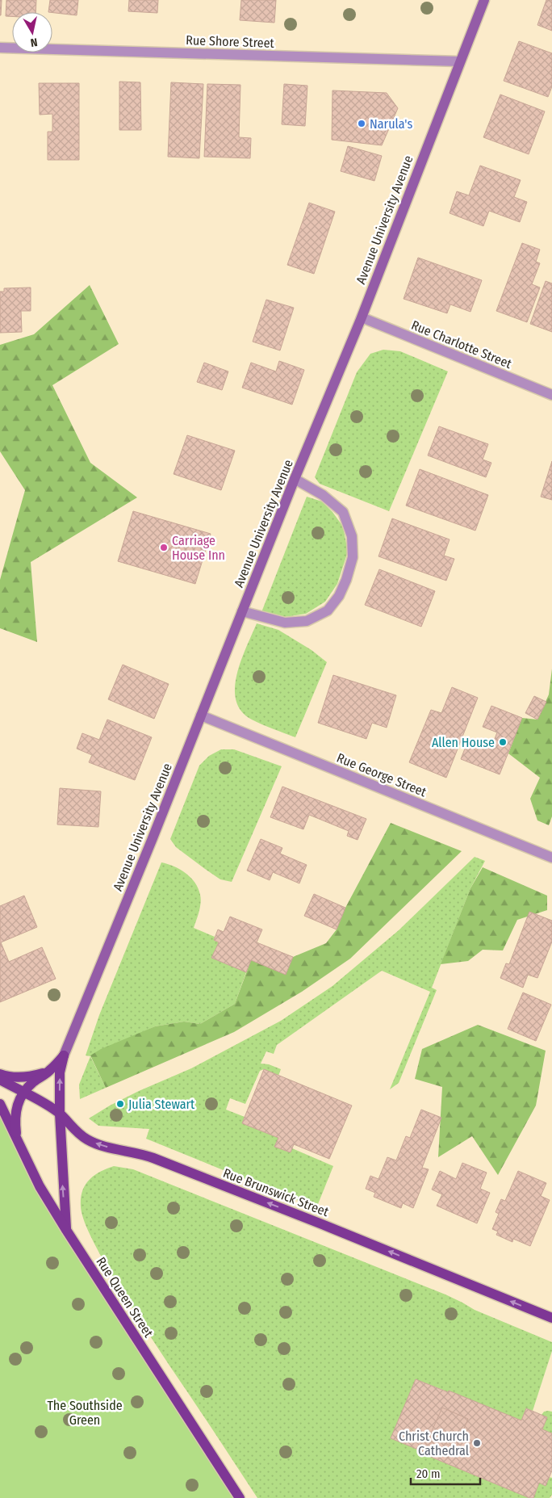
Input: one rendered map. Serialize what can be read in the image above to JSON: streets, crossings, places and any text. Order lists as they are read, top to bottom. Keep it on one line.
{"streets":{"main road":["Rue Brunswick Street","Rue Queen Street"],"street":["Rue Shore Street","Avenue University Avenue","Rue Charlotte Street","Rue George Street"]},"crossings":[["Rue Shore Street","Avenue University Avenue"],["Avenue University Avenue","Rue Charlotte Street"],["Avenue University Avenue","Rue George Street"]],"one_way":["Rue Brunswick Street"],"parks":["The Southside Green"],"places":["Narula's","Carriage House Inn","Allen House","Julia Stewart","Christ Church Cathedral"],"scale_bar":"20 m","north":"bottom"}
